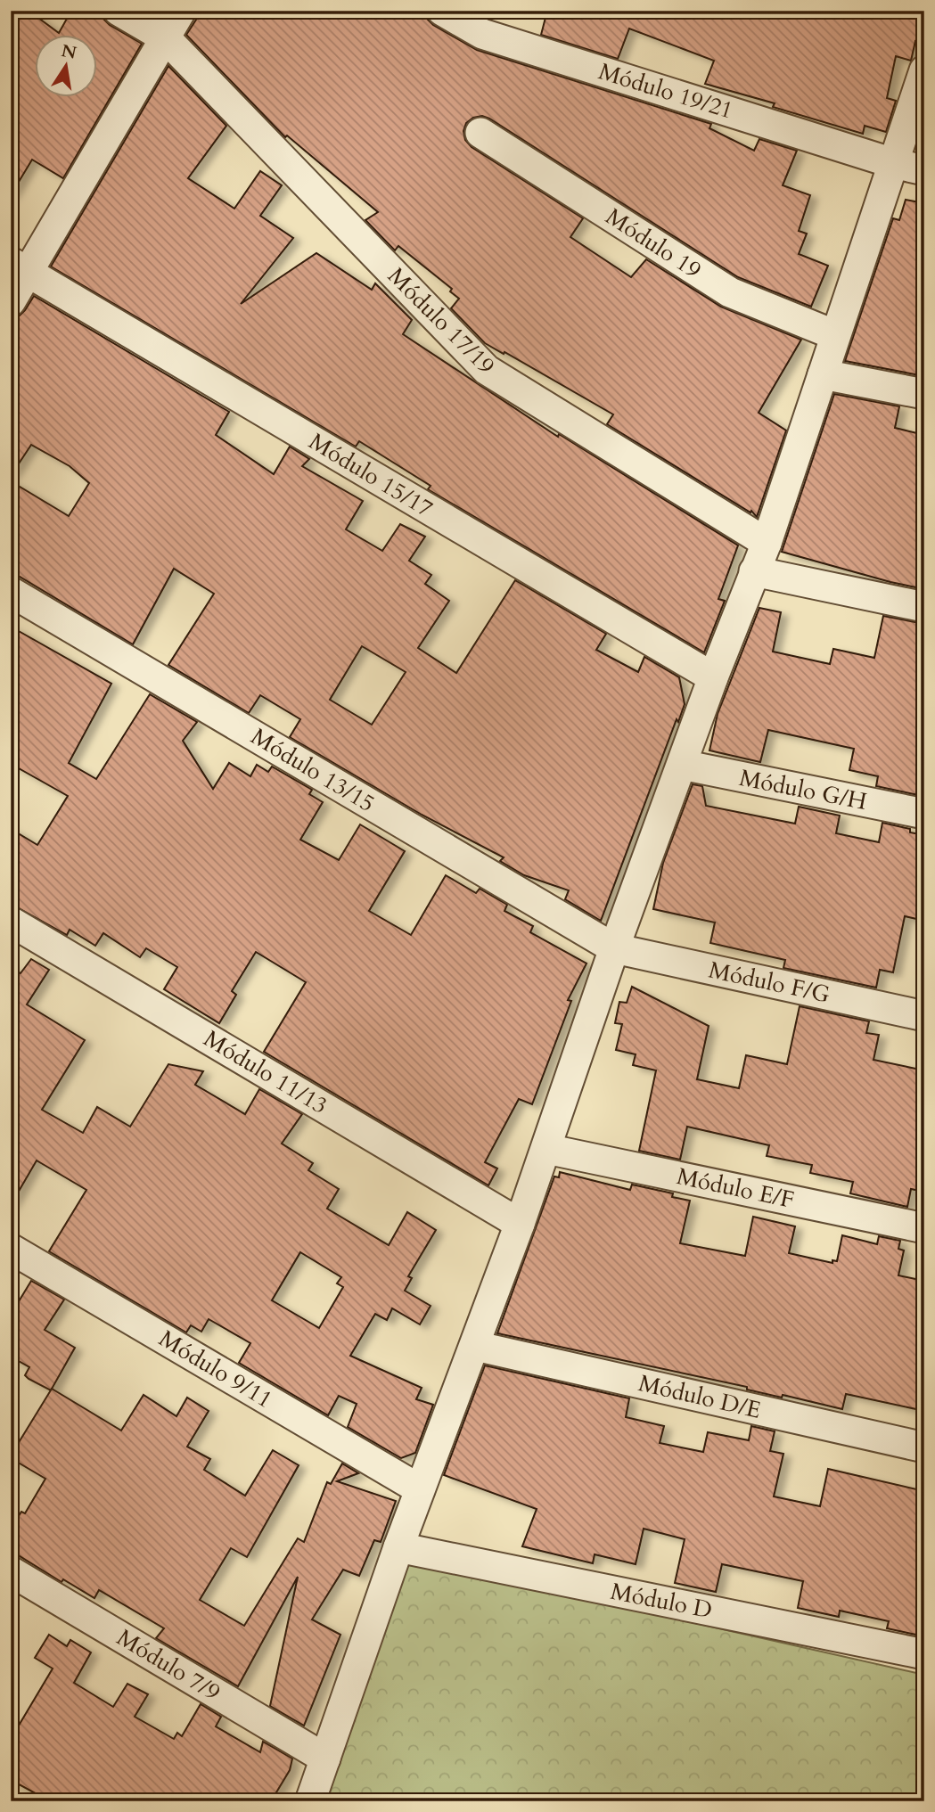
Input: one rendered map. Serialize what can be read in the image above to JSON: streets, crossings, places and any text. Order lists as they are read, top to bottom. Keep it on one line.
{"streets":{"street":["Módulo 19/21","Módulo 19","Módulo 17/19","Módulo 15/17","Módulo 13/15","Módulo G/H","Módulo F/G","Módulo 11/13","Módulo E/F","Módulo 9/11","Módulo D/E","Módulo D","Módulo 7/9"]},"crossings":[["Módulo 13/15","Módulo F/G"]],"north":"top"}
